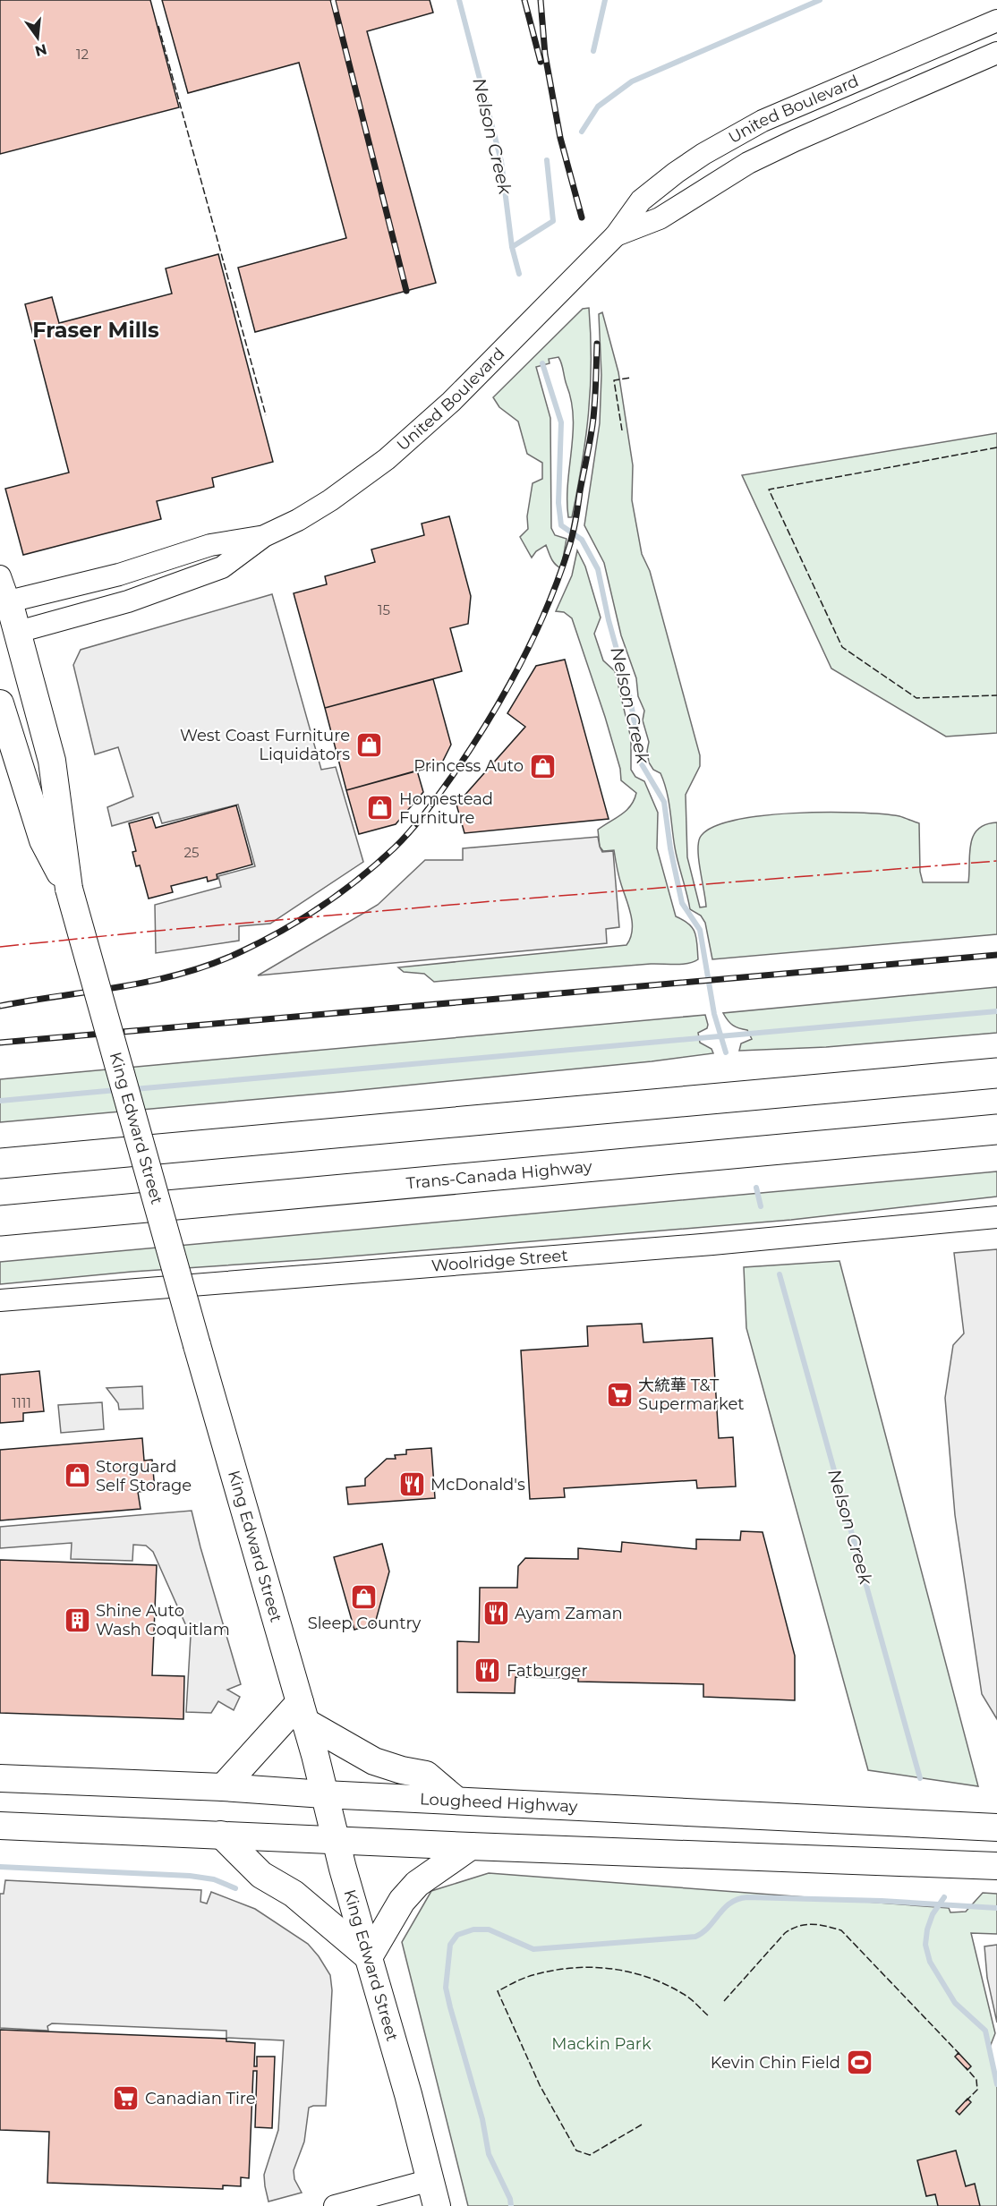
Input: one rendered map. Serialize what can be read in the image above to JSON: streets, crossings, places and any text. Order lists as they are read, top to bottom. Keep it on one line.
{"streets":{"highway":["Trans-Canada Highway"],"main road":["King Edward Street","Lougheed Highway"],"street":["United Boulevard","Woolridge Street"]},"crossings":[["United Boulevard","King Edward Street"],["King Edward Street","Lougheed Highway"]],"districts":["Fraser Mills"],"water":["Nelson Creek"],"parks":["Mackin Park"],"places":{"shop":["West Coast Furniture Liquidators","Princess Auto","Homestead Furniture","Storguard Self Storage","Sleep Country"],"supermarket":["大統華 T&T Supermarket","Canadian Tire"],"restaurant":["McDonald's","Ayam Zaman","Fatburger"],"building":["Shine Auto Wash Coquitlam"],"sports":["Kevin Chin Field"]},"house_numbers":["12","15","25","1111"],"north":"bottom"}
